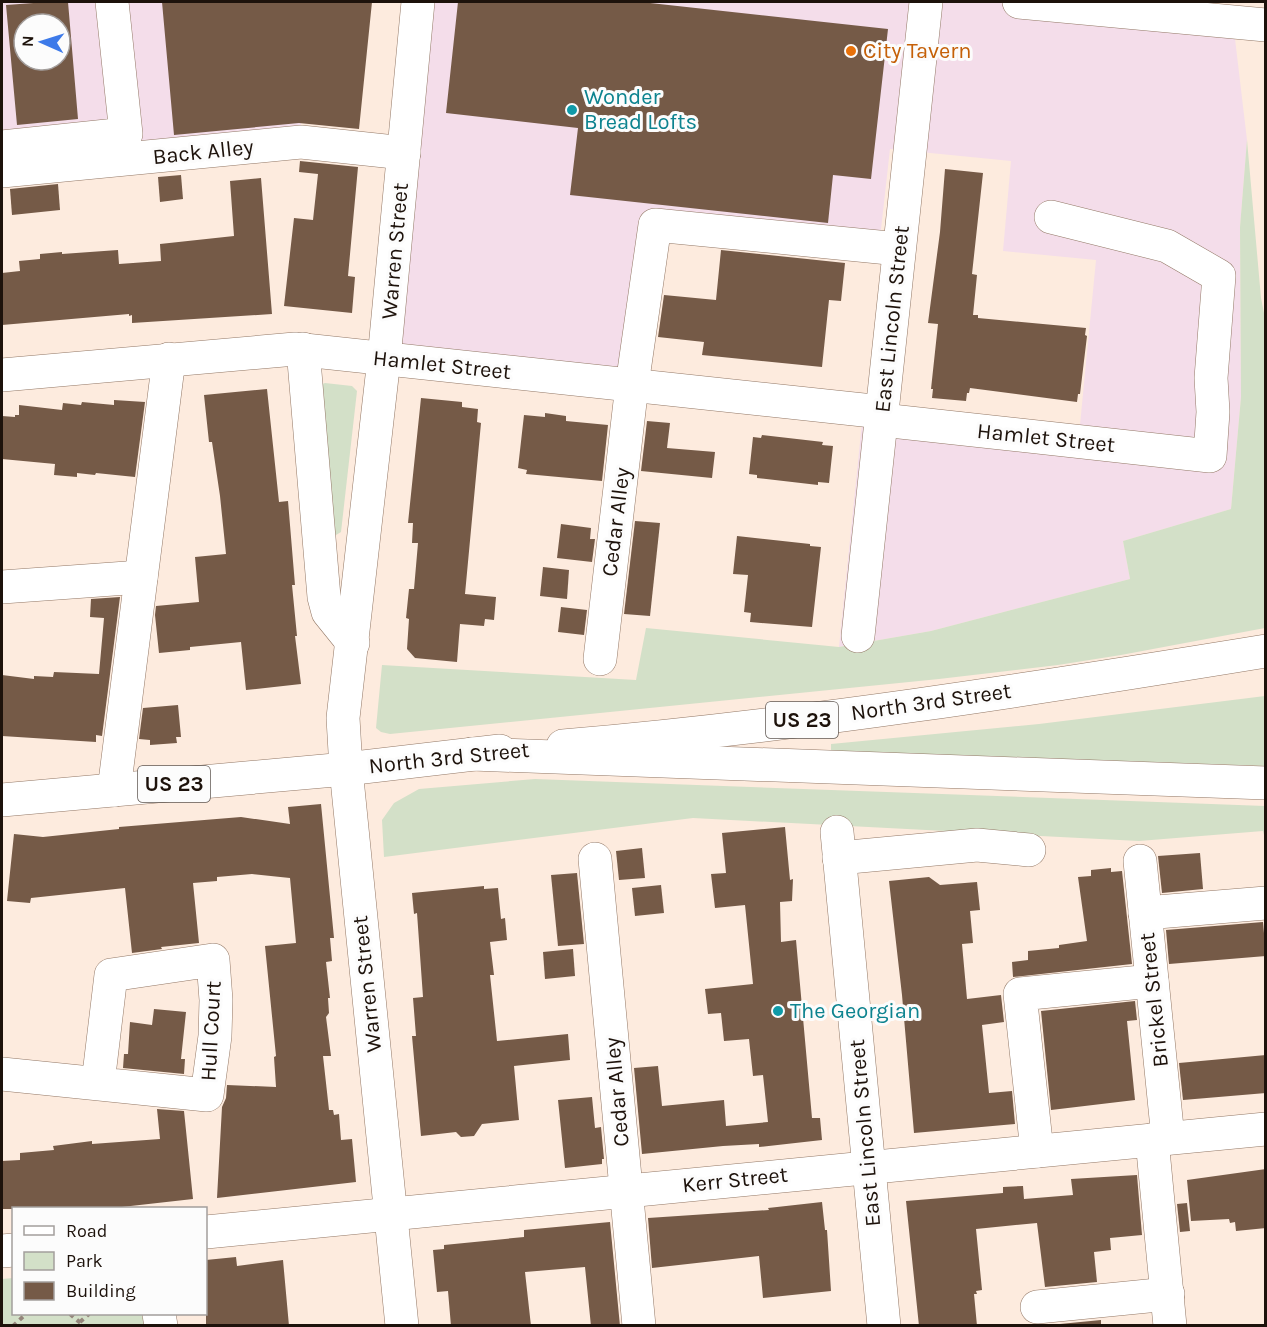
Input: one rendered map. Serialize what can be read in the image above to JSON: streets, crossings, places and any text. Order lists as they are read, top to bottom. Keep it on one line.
{"streets":{"main road":["Back Alley","Warren Street","East Lincoln Street","Hamlet Street","Cedar Alley","North 3rd Street","US 23","Brickel Street","Hull Court","Kerr Street"]},"crossings":[["Back Alley","Warren Street"],["Warren Street","Hamlet Street"],["Warren Street","North 3rd Street"],["Warren Street","US 23"],["Warren Street","Kerr Street"],["East Lincoln Street","Hamlet Street"],["East Lincoln Street","Cedar Alley"],["East Lincoln Street","Kerr Street"],["Hamlet Street","Cedar Alley"],["Cedar Alley","Kerr Street"],["North 3rd Street","US 23"],["Brickel Street","Kerr Street"]],"places":["City Tavern","Wonder Bread Lofts","The Georgian"],"legend":["Road","Park","Building"],"north":"left"}
